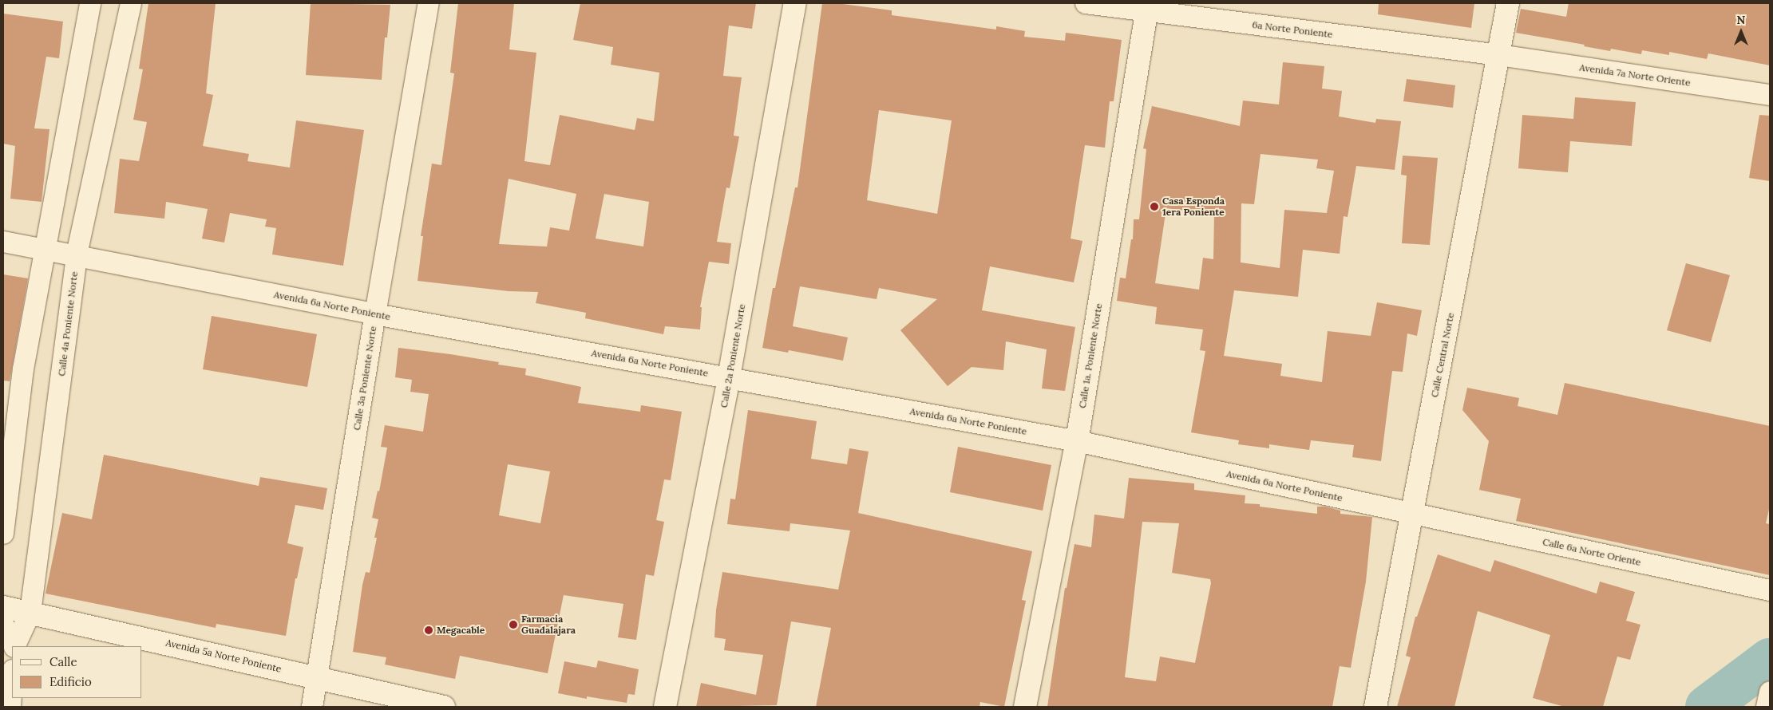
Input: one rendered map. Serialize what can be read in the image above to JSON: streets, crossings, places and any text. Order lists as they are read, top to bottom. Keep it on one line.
{"streets":{"main road":["Calle Central Norte","Calle 2a Poniente Norte","Calle 1a. Poniente Norte","Avenida 5a Norte Poniente"],"street":["6a Norte Poniente","Avenida 7a Norte Oriente","Avenida 6a Norte Poniente","Calle 4a Poniente Norte","Calle 3a Poniente Norte","Calle 6a Norte Oriente"]},"crossings":[["6a Norte Poniente","Avenida 7a Norte Oriente"],["6a Norte Poniente","Calle Central Norte"],["6a Norte Poniente","Calle 1a. Poniente Norte"],["Avenida 7a Norte Oriente","Calle Central Norte"],["Avenida 6a Norte Poniente","Calle 4a Poniente Norte"],["Avenida 6a Norte Poniente","Calle Central Norte"],["Avenida 6a Norte Poniente","Calle 2a Poniente Norte"],["Avenida 6a Norte Poniente","Calle 1a. Poniente Norte"],["Avenida 6a Norte Poniente","Calle 3a Poniente Norte"],["Avenida 6a Norte Poniente","Calle 6a Norte Oriente"],["Calle 4a Poniente Norte","Avenida 5a Norte Poniente"],["Calle Central Norte","Calle 6a Norte Oriente"],["Calle 3a Poniente Norte","Avenida 5a Norte Poniente"]],"places":["Casa Esponda 1era Poniente","Farmacia Guadalajara","Megacable"],"legend":["Calle","Edificio"],"north":"top"}
